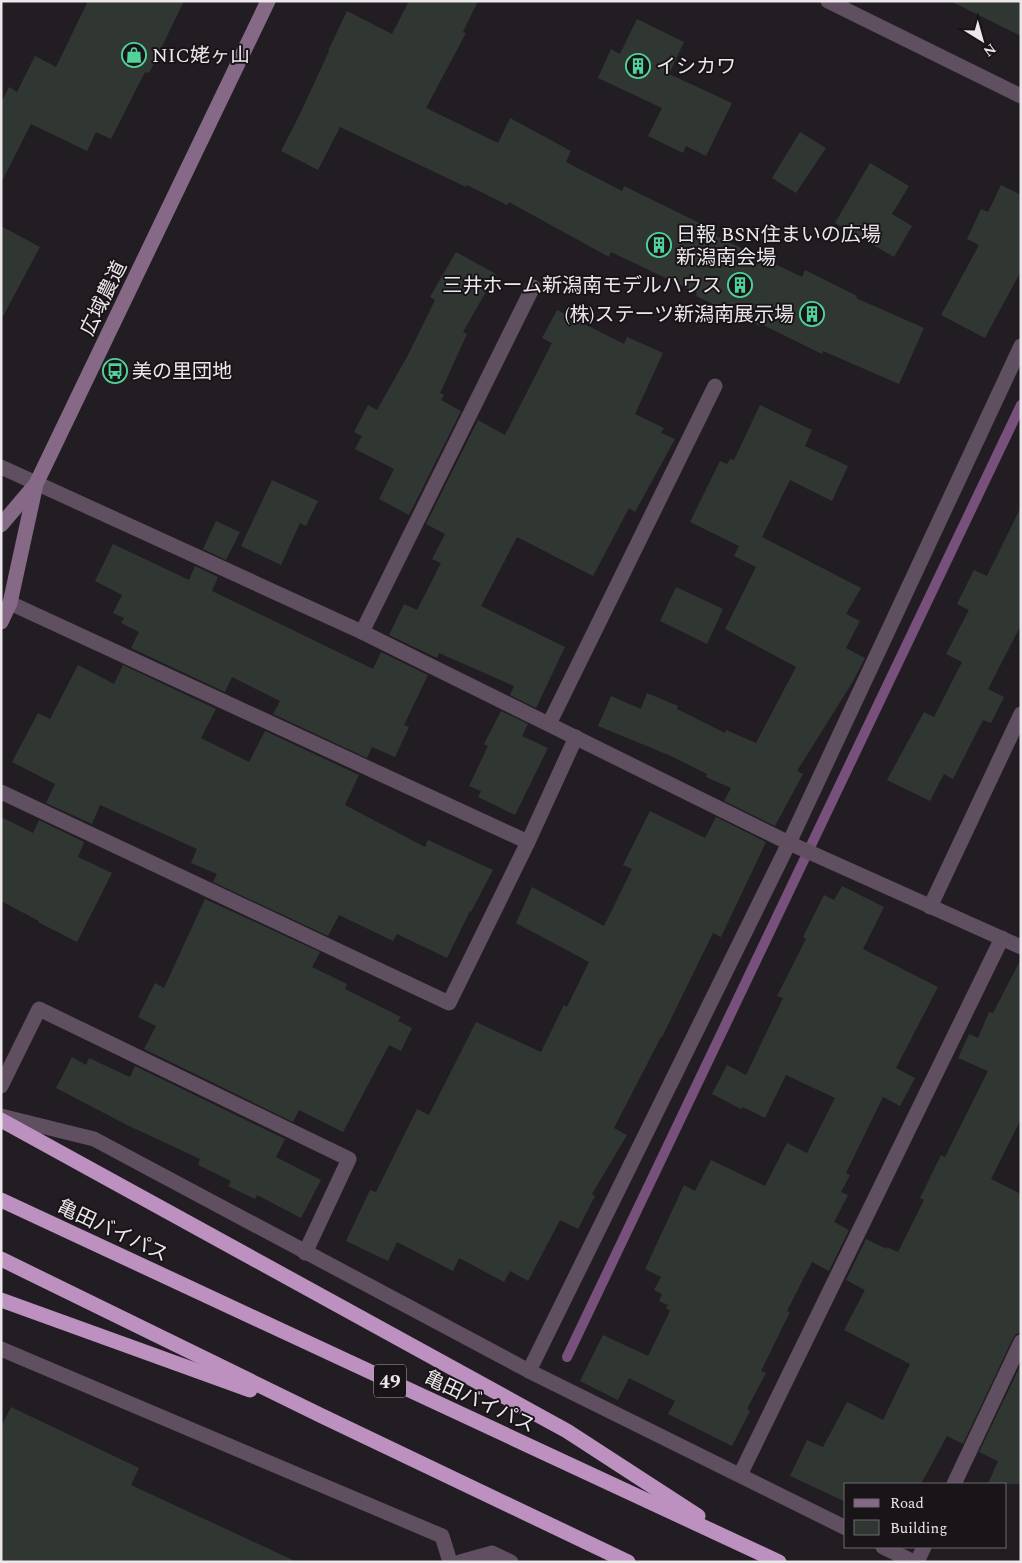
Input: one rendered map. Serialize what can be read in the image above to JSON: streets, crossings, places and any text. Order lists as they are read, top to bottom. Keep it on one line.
{"streets":{"highway":["亀田バイパス","49"],"street":["広域農道"]},"places":{"shop":["NIC姥ヶ山"],"building":["イシカワ","日報 BSN住まいの広場 新潟南会場","三井ホーム新潟南モデルハウス","(株)ステーツ新潟南展示場"],"bus stop":["美の里団地"]},"legend":["Road","Building"],"north":"bottom right"}
